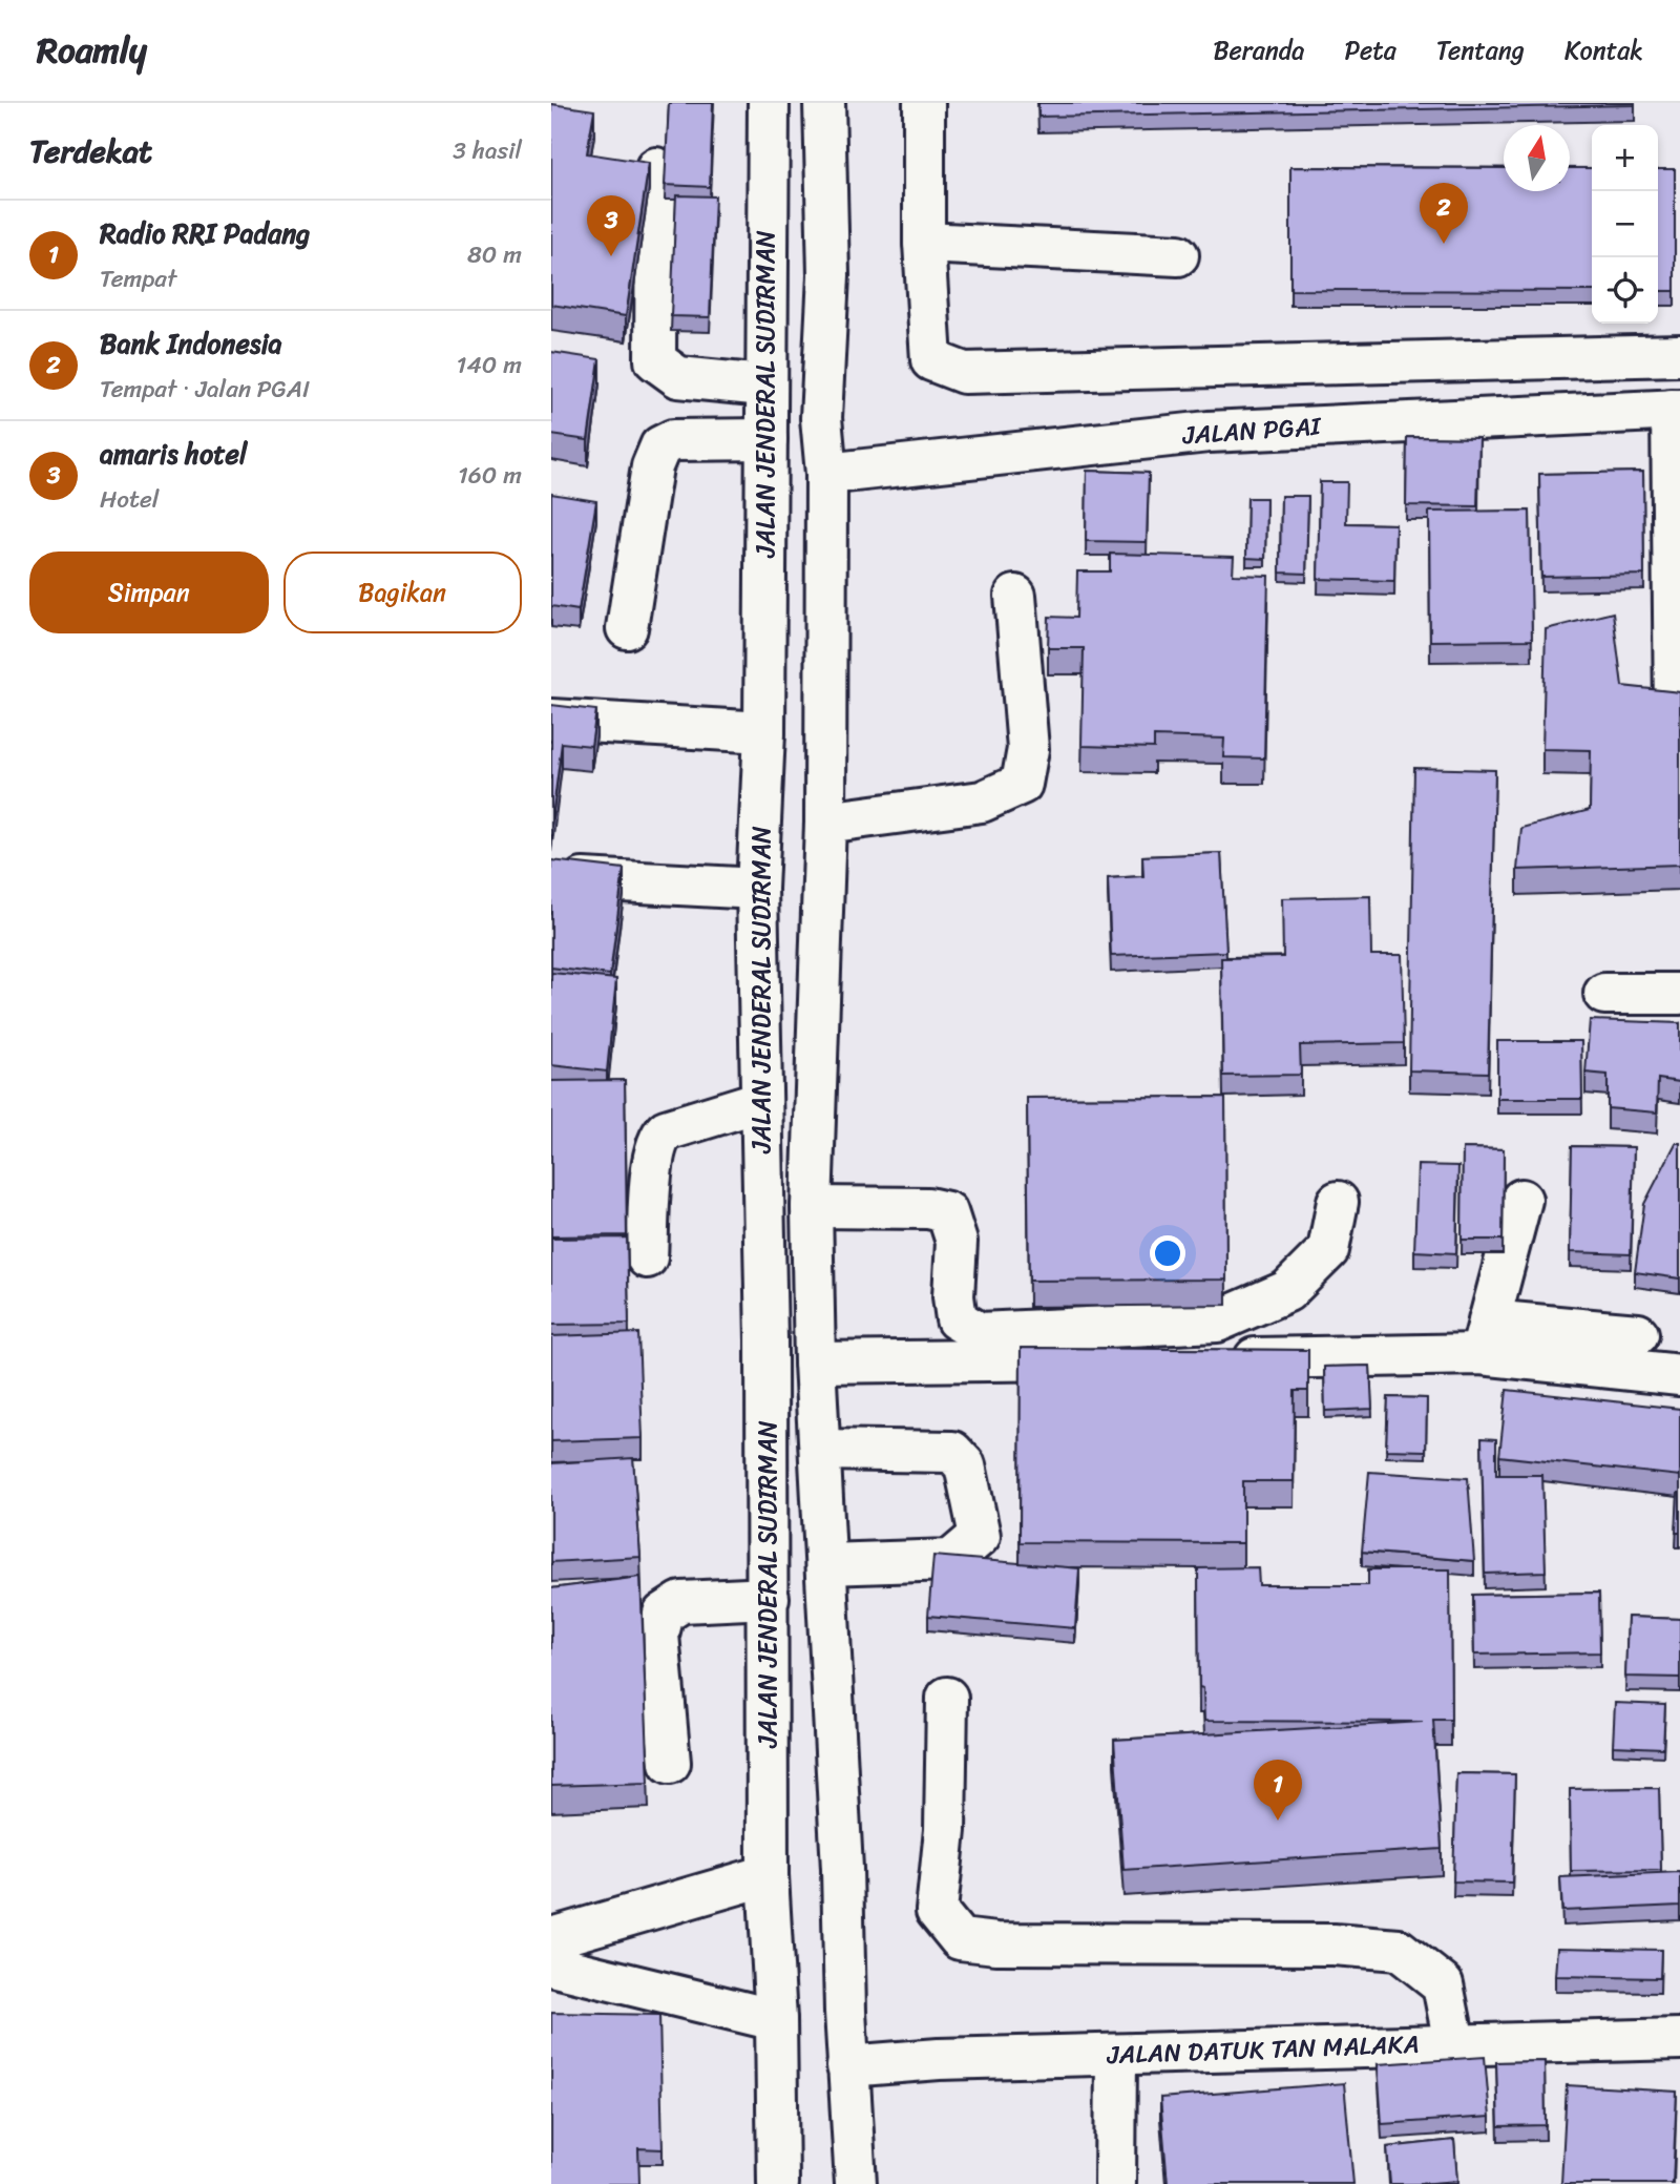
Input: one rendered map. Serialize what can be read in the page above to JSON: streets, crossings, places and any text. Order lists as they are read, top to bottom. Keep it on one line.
{"streets":{"main road":["JALAN JENDERAL SUDIRMAN","JALAN PGAI","JALAN DATUK TAN MALAKA"]},"north":"top","page":{"header":"Roamly","nav":["Beranda","Peta","Tentang","Kontak"],"heading":["Terdekat","3 hasil"],"map_buttons":["+","−"],"pins":["2","3","1"],"list":[{"mark":"1","name":"Radio RRI Padang","note":"Tempat","value":"80 m"},{"mark":"2","name":"Bank Indonesia","note":"Tempat · Jalan PGAI","value":"140 m"},{"mark":"3","name":"amaris hotel","note":"Hotel","value":"160 m"}],"buttons":["Simpan","Bagikan"]}}
